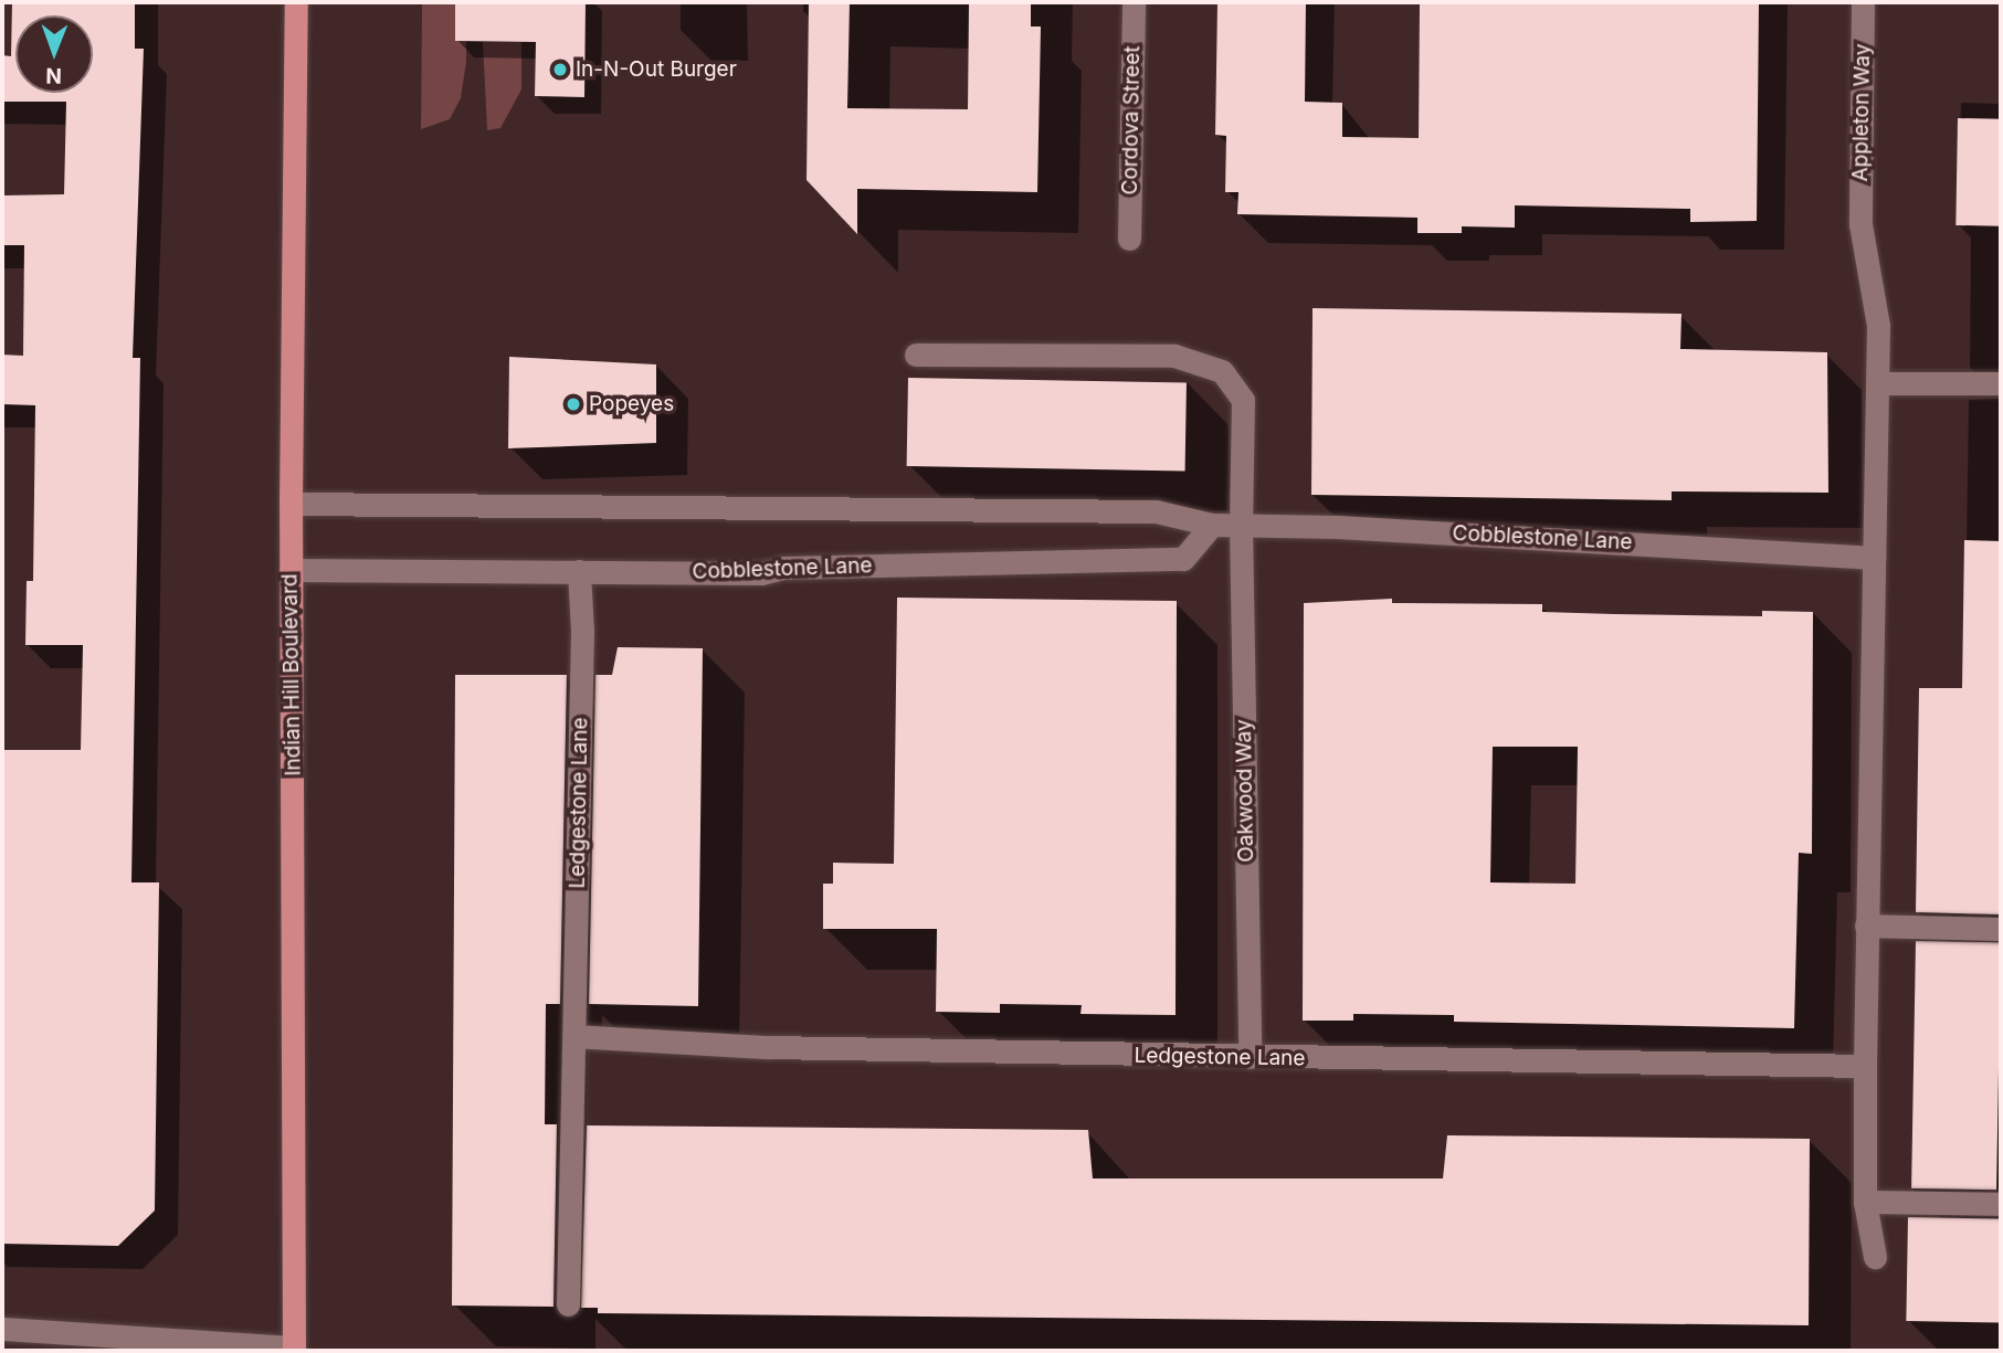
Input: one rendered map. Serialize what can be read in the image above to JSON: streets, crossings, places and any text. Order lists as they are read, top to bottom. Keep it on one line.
{"streets":{"main road":["Indian Hill Boulevard"],"street":["Appleton Way","Cordova Street","Cobblestone Lane","Oakwood Way","Ledgestone Lane"]},"crossings":[["Appleton Way","Cobblestone Lane"],["Appleton Way","Ledgestone Lane"],["Cobblestone Lane","Indian Hill Boulevard"],["Cobblestone Lane","Oakwood Way"],["Cobblestone Lane","Ledgestone Lane"],["Oakwood Way","Ledgestone Lane"]],"places":["In-N-Out Burger","Popeyes"],"north":"bottom"}
